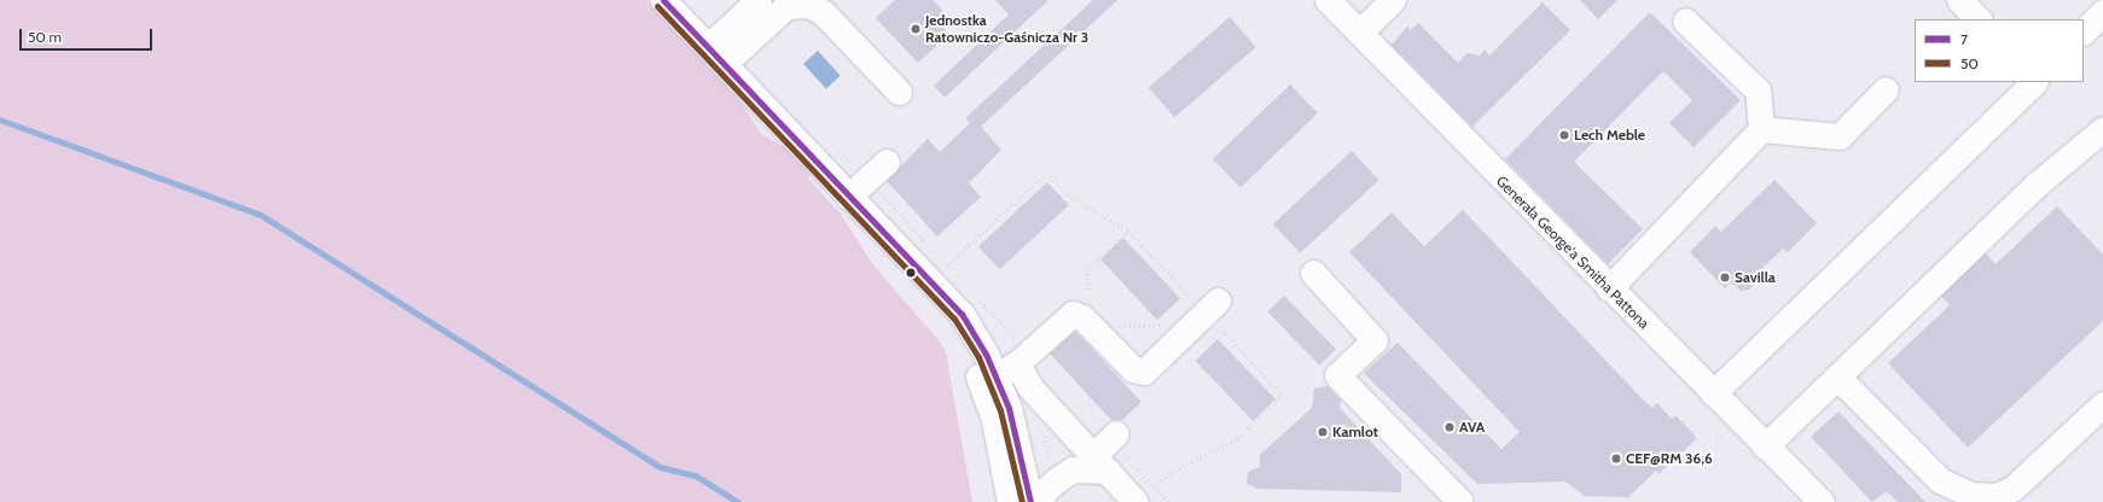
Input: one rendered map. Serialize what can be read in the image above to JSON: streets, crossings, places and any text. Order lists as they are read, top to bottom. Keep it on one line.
{"streets":{"street":["Generała George'a Smitha Pattona"]},"places":["Jednostka Ratowniczo-Gaśnicza Nr 3","Lech Meble","Savilla","AVA","Kamlot","CEF@RM 36,6"],"lines":["transit line 7","transit line 50"],"legend":["7","50"],"scale_bar":"50 m"}
